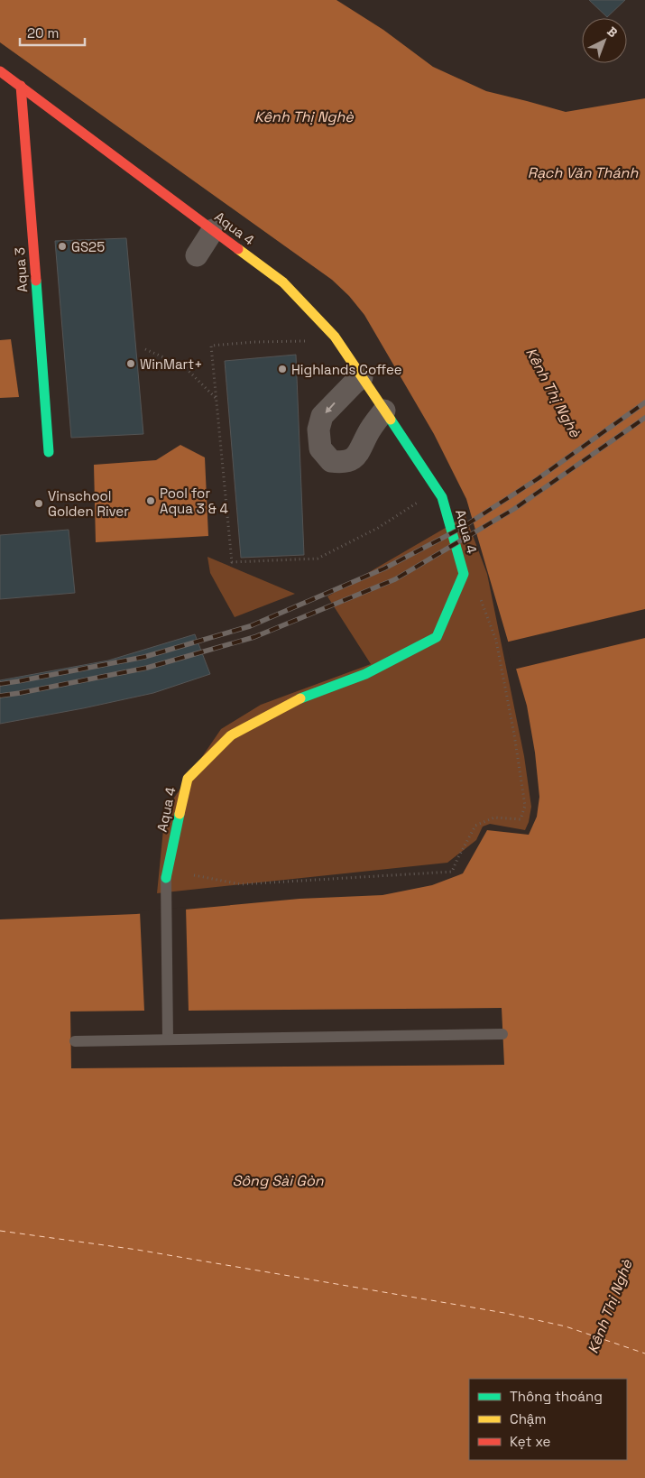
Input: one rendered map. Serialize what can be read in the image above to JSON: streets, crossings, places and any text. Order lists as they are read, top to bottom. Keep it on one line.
{"streets":{"street":["Aqua 4","Aqua 3"]},"crossings":[["Aqua 4","Aqua 3"]],"water":["Kênh Thị Nghè","Rạch Văn Thánh","Sông Sài Gòn"],"places":["GS25","WinMart+","Highlands Coffee","Pool for Aqua 3 & 4","Vinschool Golden River"],"legend":["Thông thoáng","Chậm","Kẹt xe"],"scale_bar":"20 m","north":"top right"}
